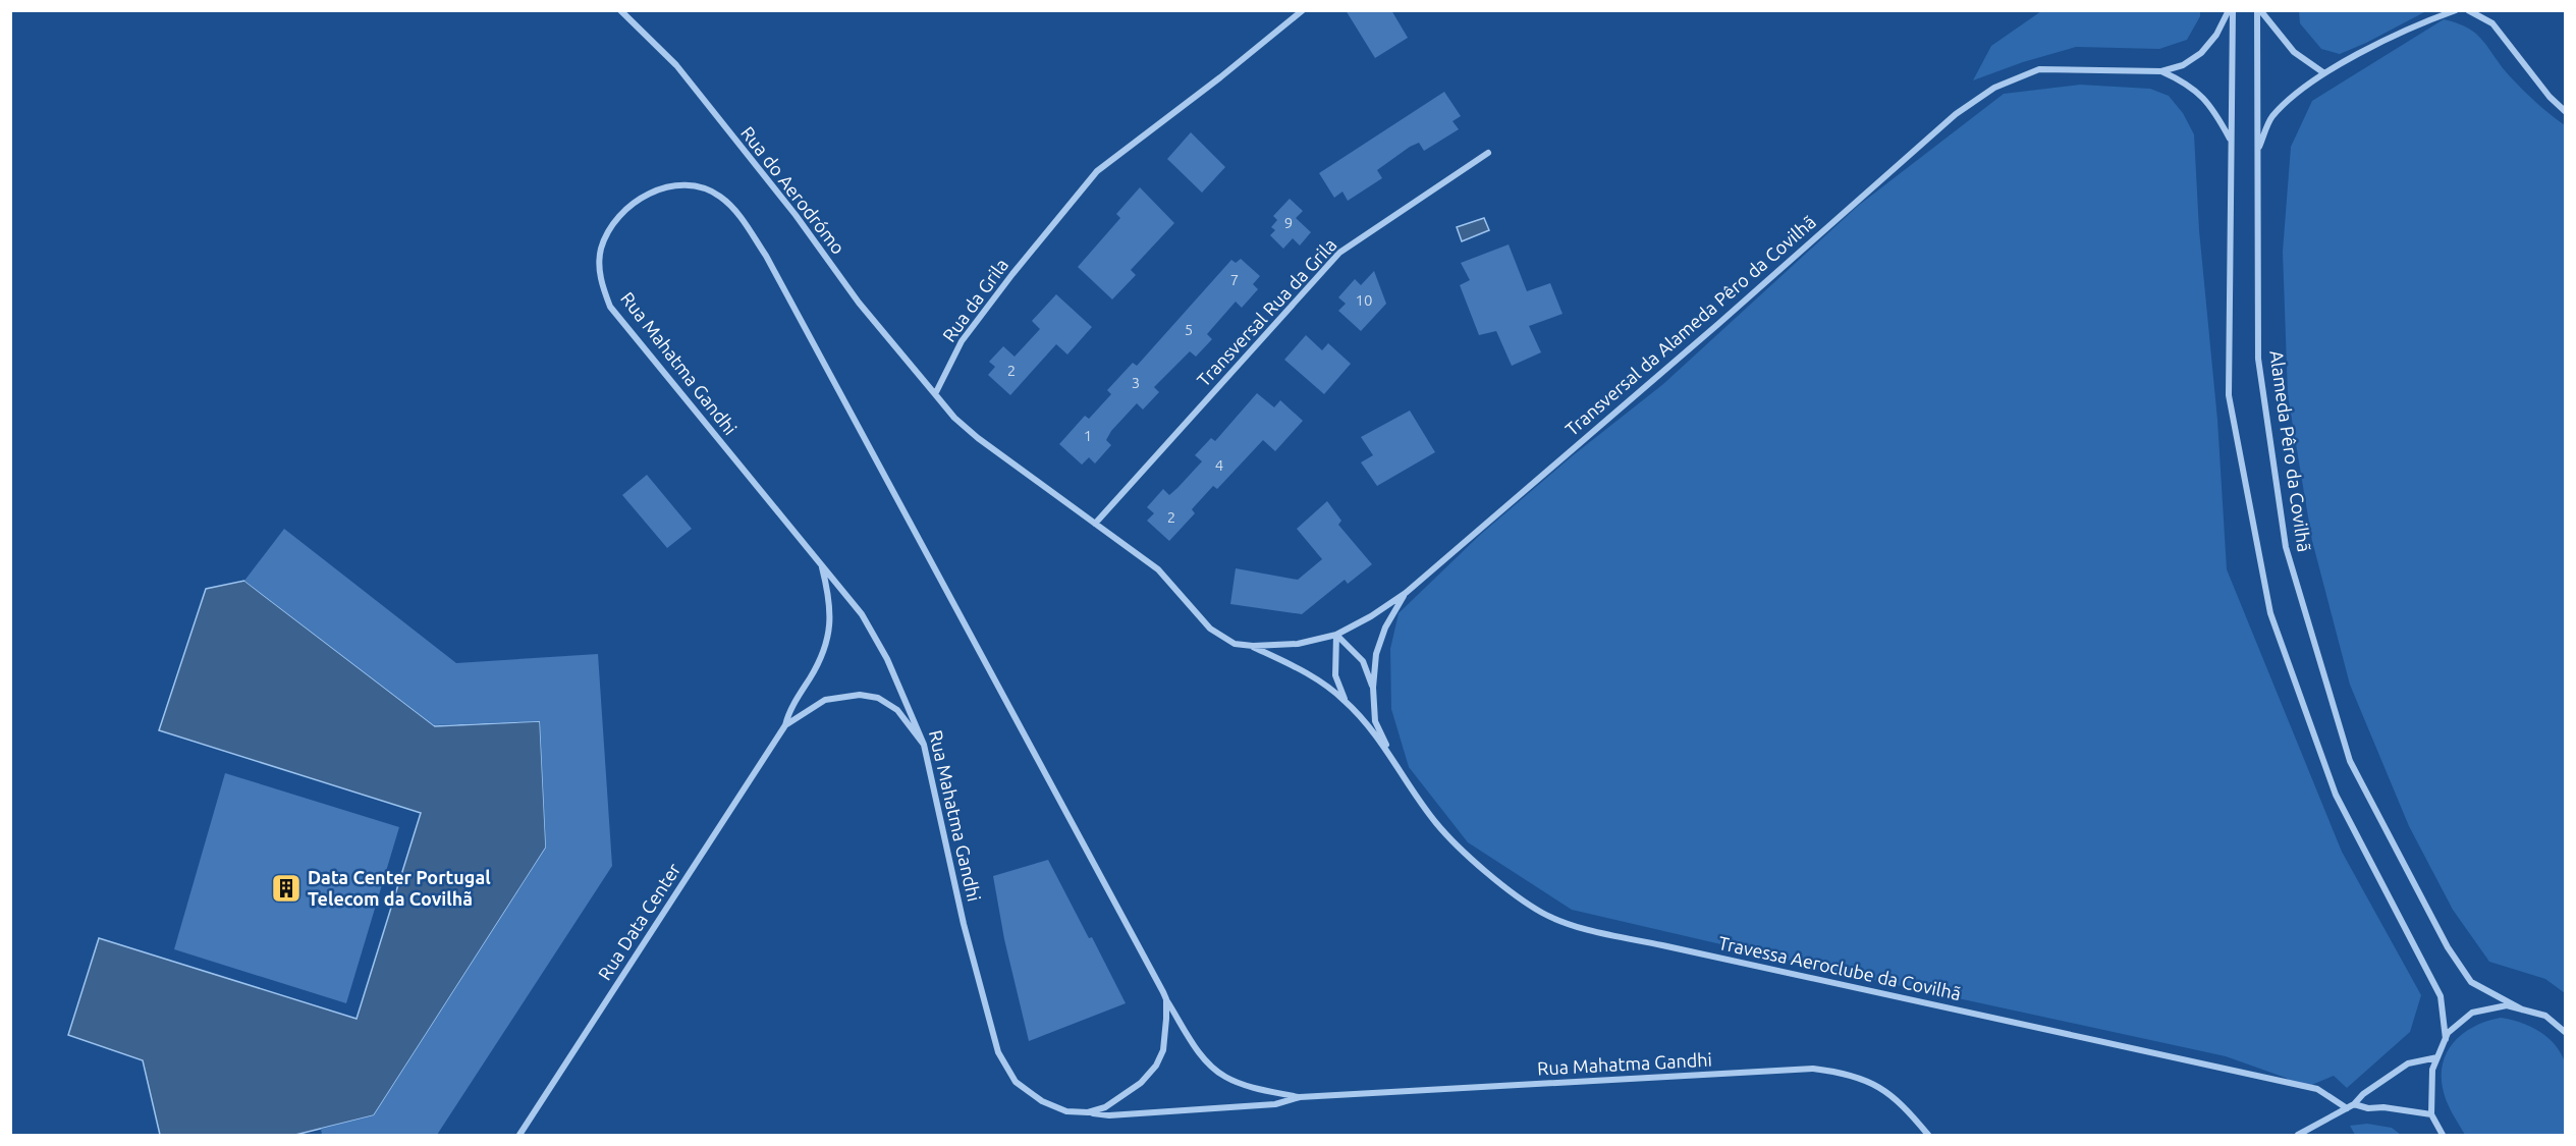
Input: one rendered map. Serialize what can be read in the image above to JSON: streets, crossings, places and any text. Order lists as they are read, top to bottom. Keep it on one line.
{"streets":{"street":["Rua do Aerodrómo","Rua da Grila","Transversal Rua da Grila","Transversal da Alameda Pêro da Covilhã","Rua Mahatma Gandhi","Alameda Pêro da Covilhã","Rua Data Center","Travessa Aeroclube da Covilhã"]},"crossings":[["Rua do Aerodrómo","Rua da Grila"],["Transversal da Alameda Pêro da Covilhã","Travessa Aeroclube da Covilhã"],["Rua Mahatma Gandhi","Rua Data Center"]],"places":{"building":["Data Center Portugal Telecom da Covilhã"]},"house_numbers":["9","7","10","5","2","3","1","4","2"]}
